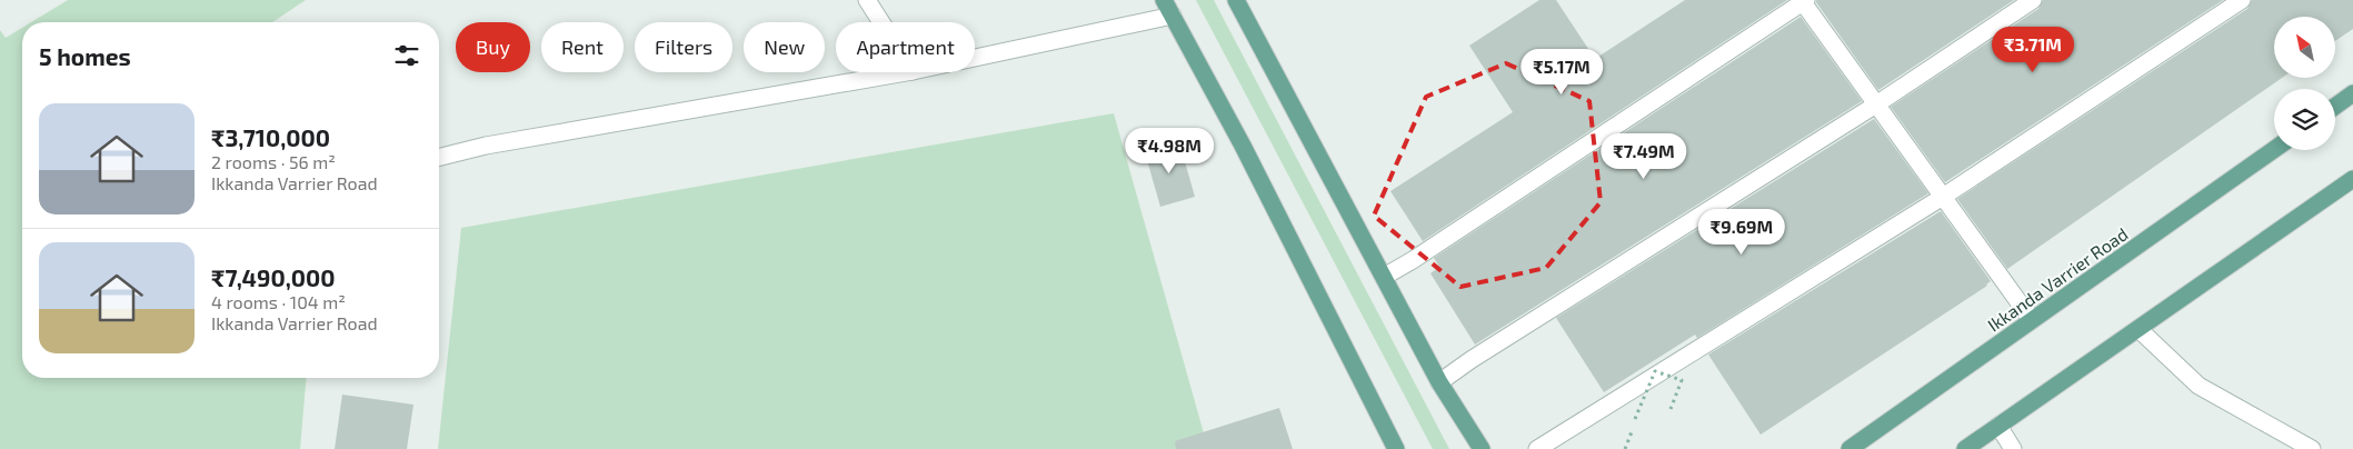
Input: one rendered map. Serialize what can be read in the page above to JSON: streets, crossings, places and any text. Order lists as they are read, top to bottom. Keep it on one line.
{"streets":{"main road":["Ikkanda Varrier Road"]},"north":"top left","page":{"chip":["Buy","Rent","Filters","New","Apartment"],"heading":"5 homes","price":["₹3.71M","₹5.17M","₹4.98M","₹7.49M","₹9.69M"],"list":[{"name":"₹3,710,000","note":"2 rooms · 56 m² · Ikkanda Varrier Road"},{"name":"₹7,490,000","note":"4 rooms · 104 m² · Ikkanda Varrier Road"}]}}
